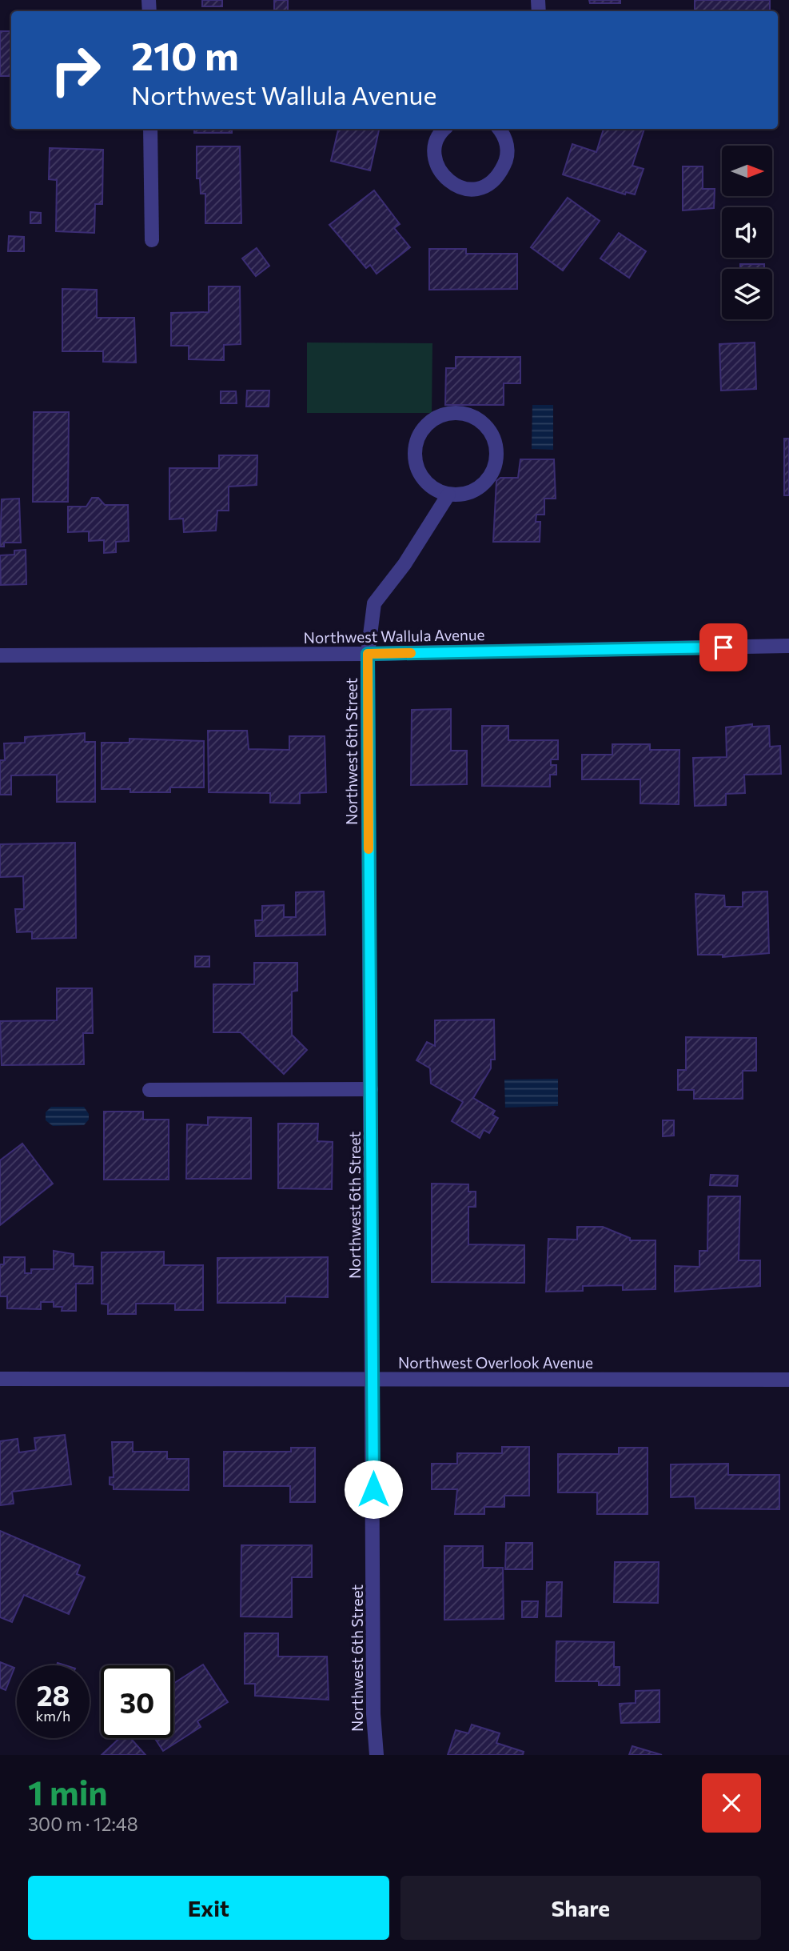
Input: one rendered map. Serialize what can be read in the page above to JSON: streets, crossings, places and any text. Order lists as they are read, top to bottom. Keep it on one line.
{"streets":{"street":["Northwest Wallula Avenue","Northwest 6th Street","Northwest Overlook Avenue"]},"crossings":[["Northwest Wallula Avenue","Northwest 6th Street"],["Northwest 6th Street","Northwest Overlook Avenue"]],"north":"right","page":{"turn":["210 m","Northwest Wallula Avenue"],"speed":"28 km/h","limit":"30","heading":["1 min","300 m · 12:48"],"buttons":["Exit","Share"]}}
